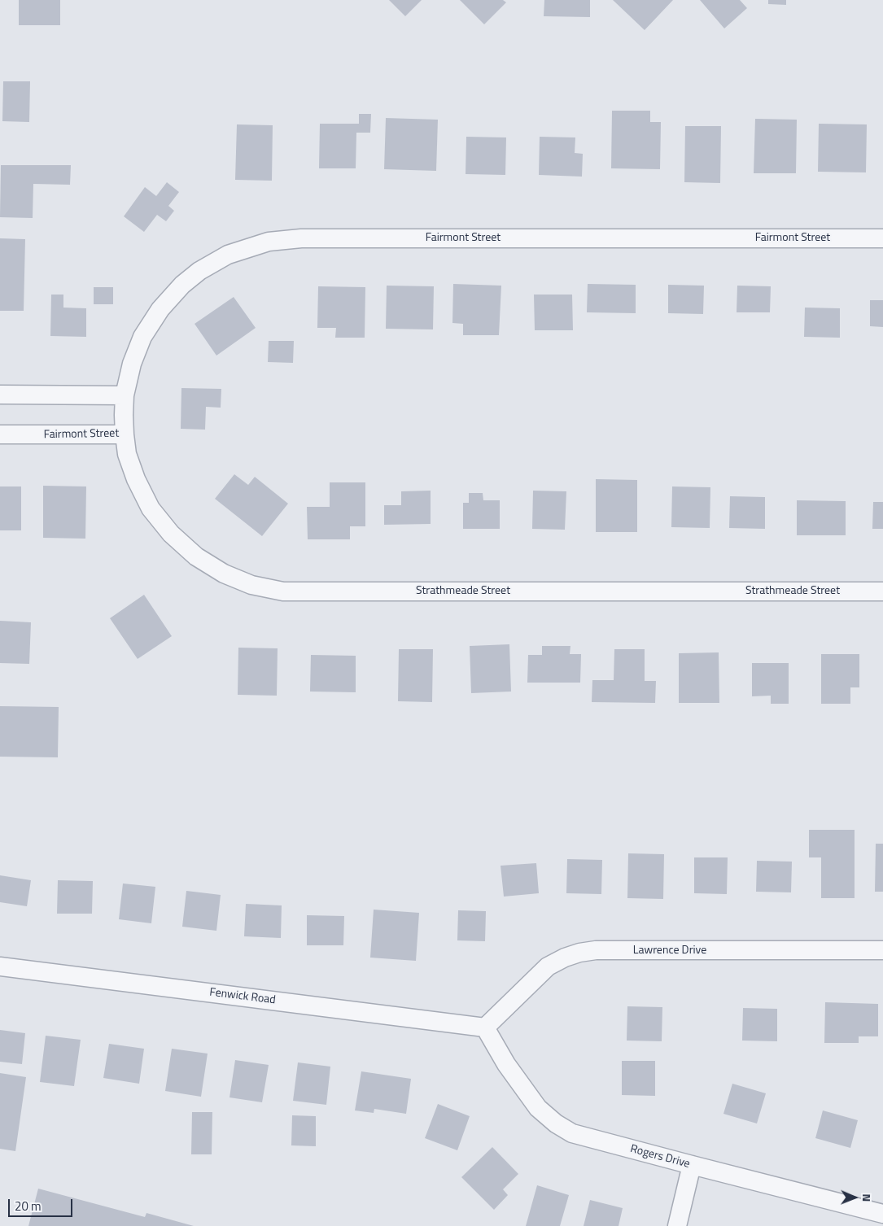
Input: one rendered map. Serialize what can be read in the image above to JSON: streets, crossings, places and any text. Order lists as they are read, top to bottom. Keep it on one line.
{"streets":{"street":["Fairmont Street","Strathmeade Street","Lawrence Drive","Fenwick Road","Rogers Drive"]},"crossings":[["Fairmont Street","Strathmeade Street"],["Lawrence Drive","Fenwick Road"],["Lawrence Drive","Rogers Drive"],["Fenwick Road","Rogers Drive"]],"scale_bar":"20 m","north":"right"}
